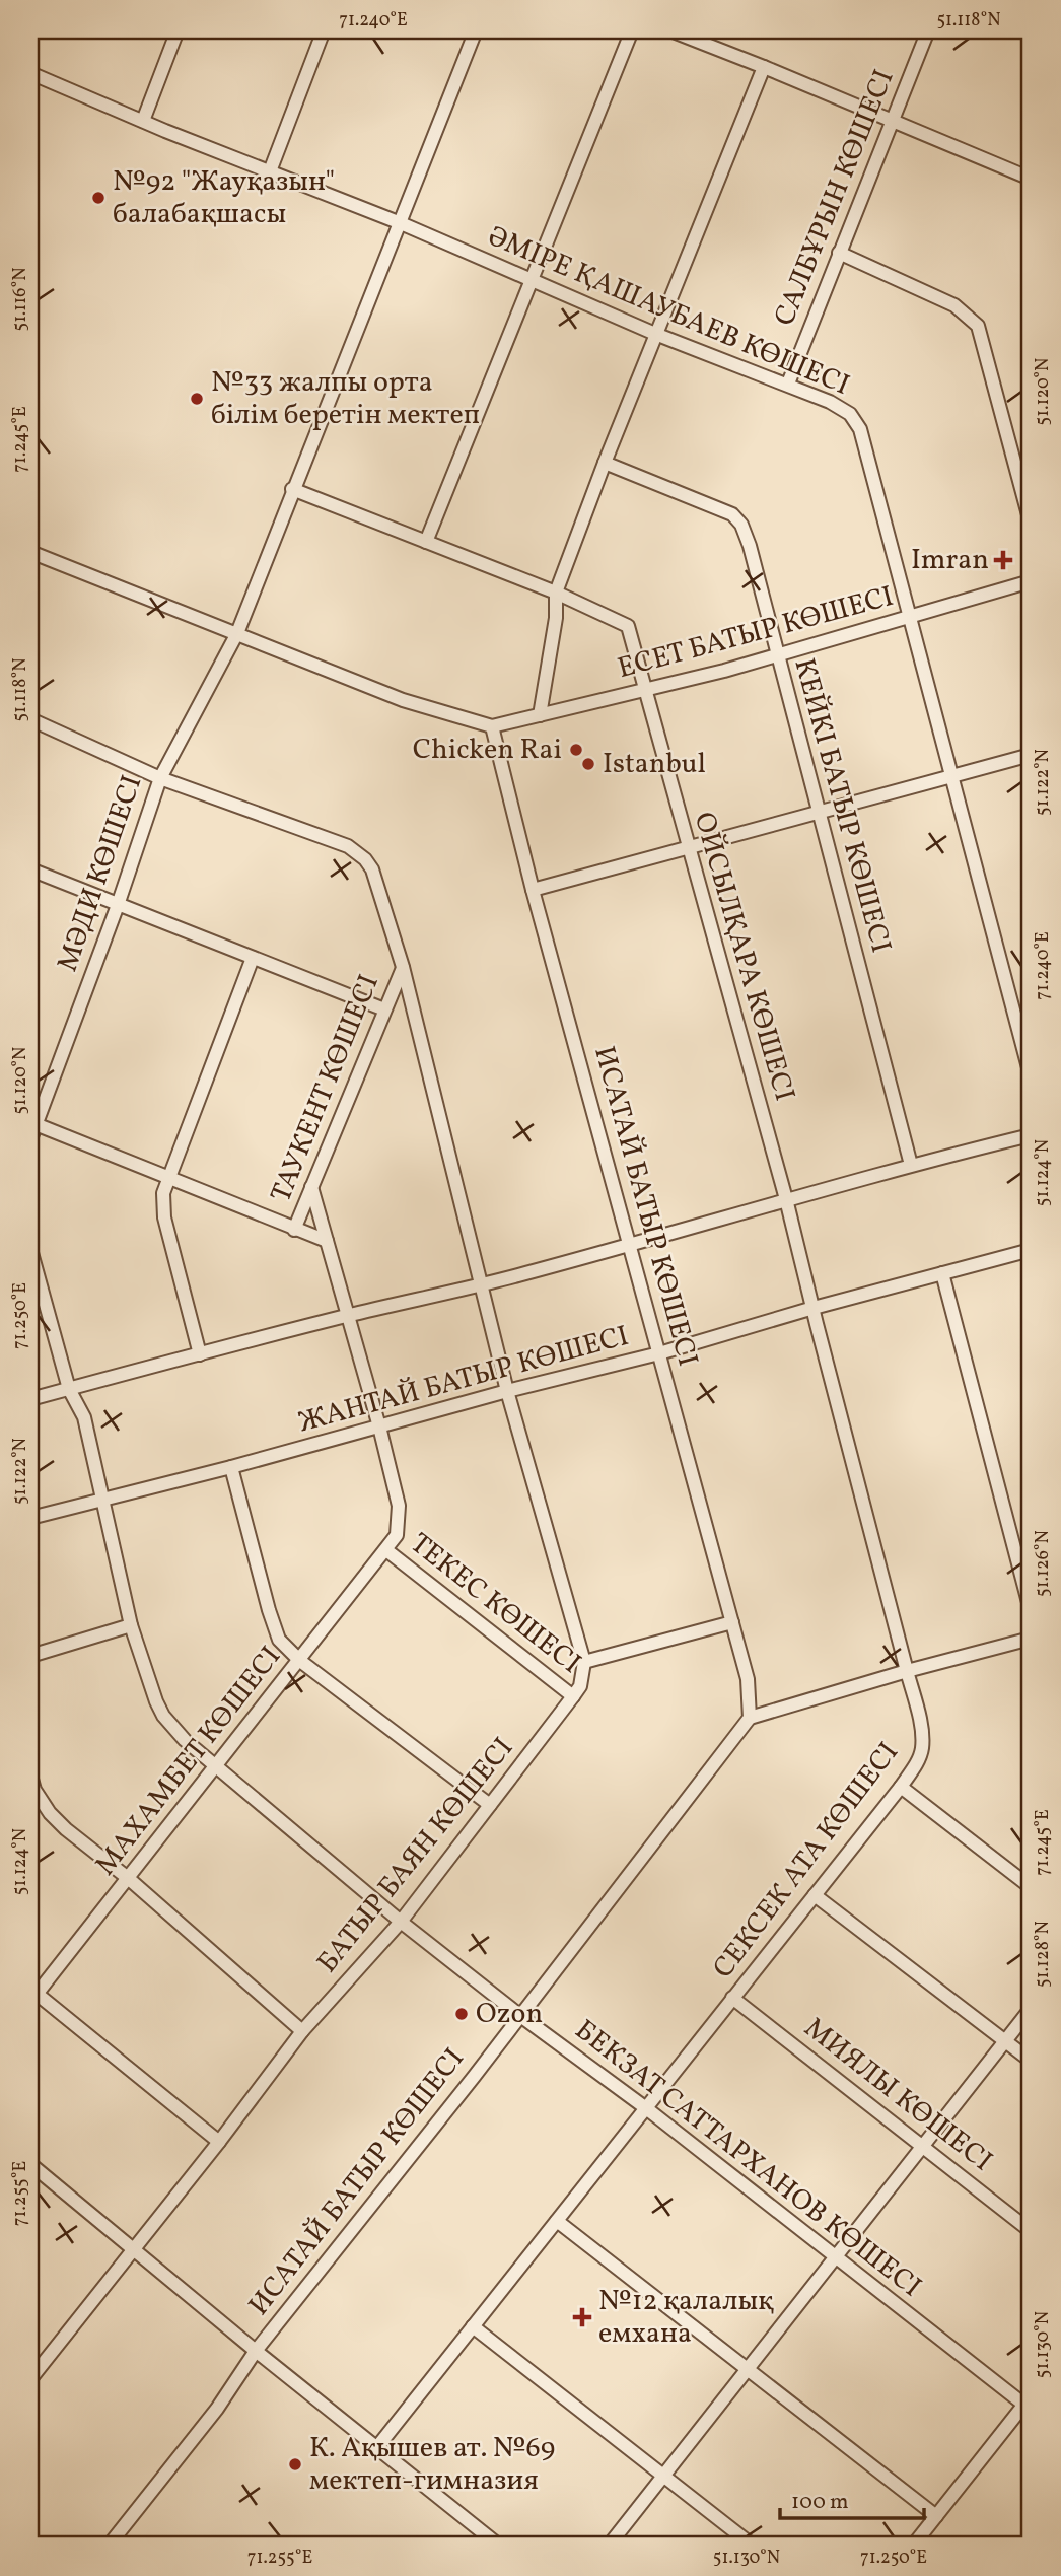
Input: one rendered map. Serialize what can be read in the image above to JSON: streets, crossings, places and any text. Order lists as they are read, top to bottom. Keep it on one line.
{"streets":{"street":["САЛБҰРЫН КӨШЕСІ","ӘМІРЕ ҚАШАУБАЕВ КӨШЕСІ","ЕСЕТ БАТЫР КӨШЕСІ","КЕЙКІ БАТЫР КӨШЕСІ","МӘДИ КӨШЕСІ","ОЙСЫЛҚАРА КӨШЕСІ","ТАУКЕНТ КӨШЕСІ","ИСАТАЙ БАТЫР КӨШЕСІ","ЖАНТАЙ БАТЫР КӨШЕСІ","ТЕКЕС КӨШЕСІ","МАХАМБЕТ КӨШЕСІ","БАТЫР БАЯН КӨШЕСІ","СЕКСЕК АТА КӨШЕСІ","МИЯЛЫ КӨШЕСІ","БЕКЗАТ САТТАРХАНОВ КӨШЕСІ"]},"crossings":[["САЛБҰРЫН КӨШЕСІ","ӘМІРЕ ҚАШАУБАЕВ КӨШЕСІ"],["ӘМІРЕ ҚАШАУБАЕВ КӨШЕСІ","ЕСЕТ БАТЫР КӨШЕСІ"],["ӘМІРЕ ҚАШАУБАЕВ КӨШЕСІ","МӘДИ КӨШЕСІ"],["ЕСЕТ БАТЫР КӨШЕСІ","КЕЙКІ БАТЫР КӨШЕСІ"],["ЕСЕТ БАТЫР КӨШЕСІ","ОЙСЫЛҚАРА КӨШЕСІ"],["ЕСЕТ БАТЫР КӨШЕСІ","ИСАТАЙ БАТЫР КӨШЕСІ"],["МӘДИ КӨШЕСІ","ОЙСЫЛҚАРА КӨШЕСІ"],["ОЙСЫЛҚАРА КӨШЕСІ","СЕКСЕК АТА КӨШЕСІ"],["ТАУКЕНТ КӨШЕСІ","МАХАМБЕТ КӨШЕСІ"],["ИСАТАЙ БАТЫР КӨШЕСІ","ЖАНТАЙ БАТЫР КӨШЕСІ"],["ИСАТАЙ БАТЫР КӨШЕСІ","БЕКЗАТ САТТАРХАНОВ КӨШЕСІ"],["ЖАНТАЙ БАТЫР КӨШЕСІ","МАХАМБЕТ КӨШЕСІ"],["ЖАНТАЙ БАТЫР КӨШЕСІ","СЕКСЕК АТА КӨШЕСІ"],["ТЕКЕС КӨШЕСІ","МАХАМБЕТ КӨШЕСІ"],["ТЕКЕС КӨШЕСІ","БАТЫР БАЯН КӨШЕСІ"],["БАТЫР БАЯН КӨШЕСІ","БЕКЗАТ САТТАРХАНОВ КӨШЕСІ"],["СЕКСЕК АТА КӨШЕСІ","МИЯЛЫ КӨШЕСІ"],["СЕКСЕК АТА КӨШЕСІ","БЕКЗАТ САТТАРХАНОВ КӨШЕСІ"]],"places":{"other":["№92 \"Жауқазын\" балабақшасы","№33 жалпы орта білім беретін мектеп","Chicken Rai","Istanbul","Ozon","К. Ақышев ат. №69 мектеп-гимназия"],"health":["Imran","№12 қалалық емхана"]},"scale_bar":"100 m","coordinates":["71.240°E","51.118°N","51.116°N","51.120°N","71.245°E","51.122°N","51.124°N","71.250°E","51.126°N","51.128°N","71.255°E","51.130°N"]}
